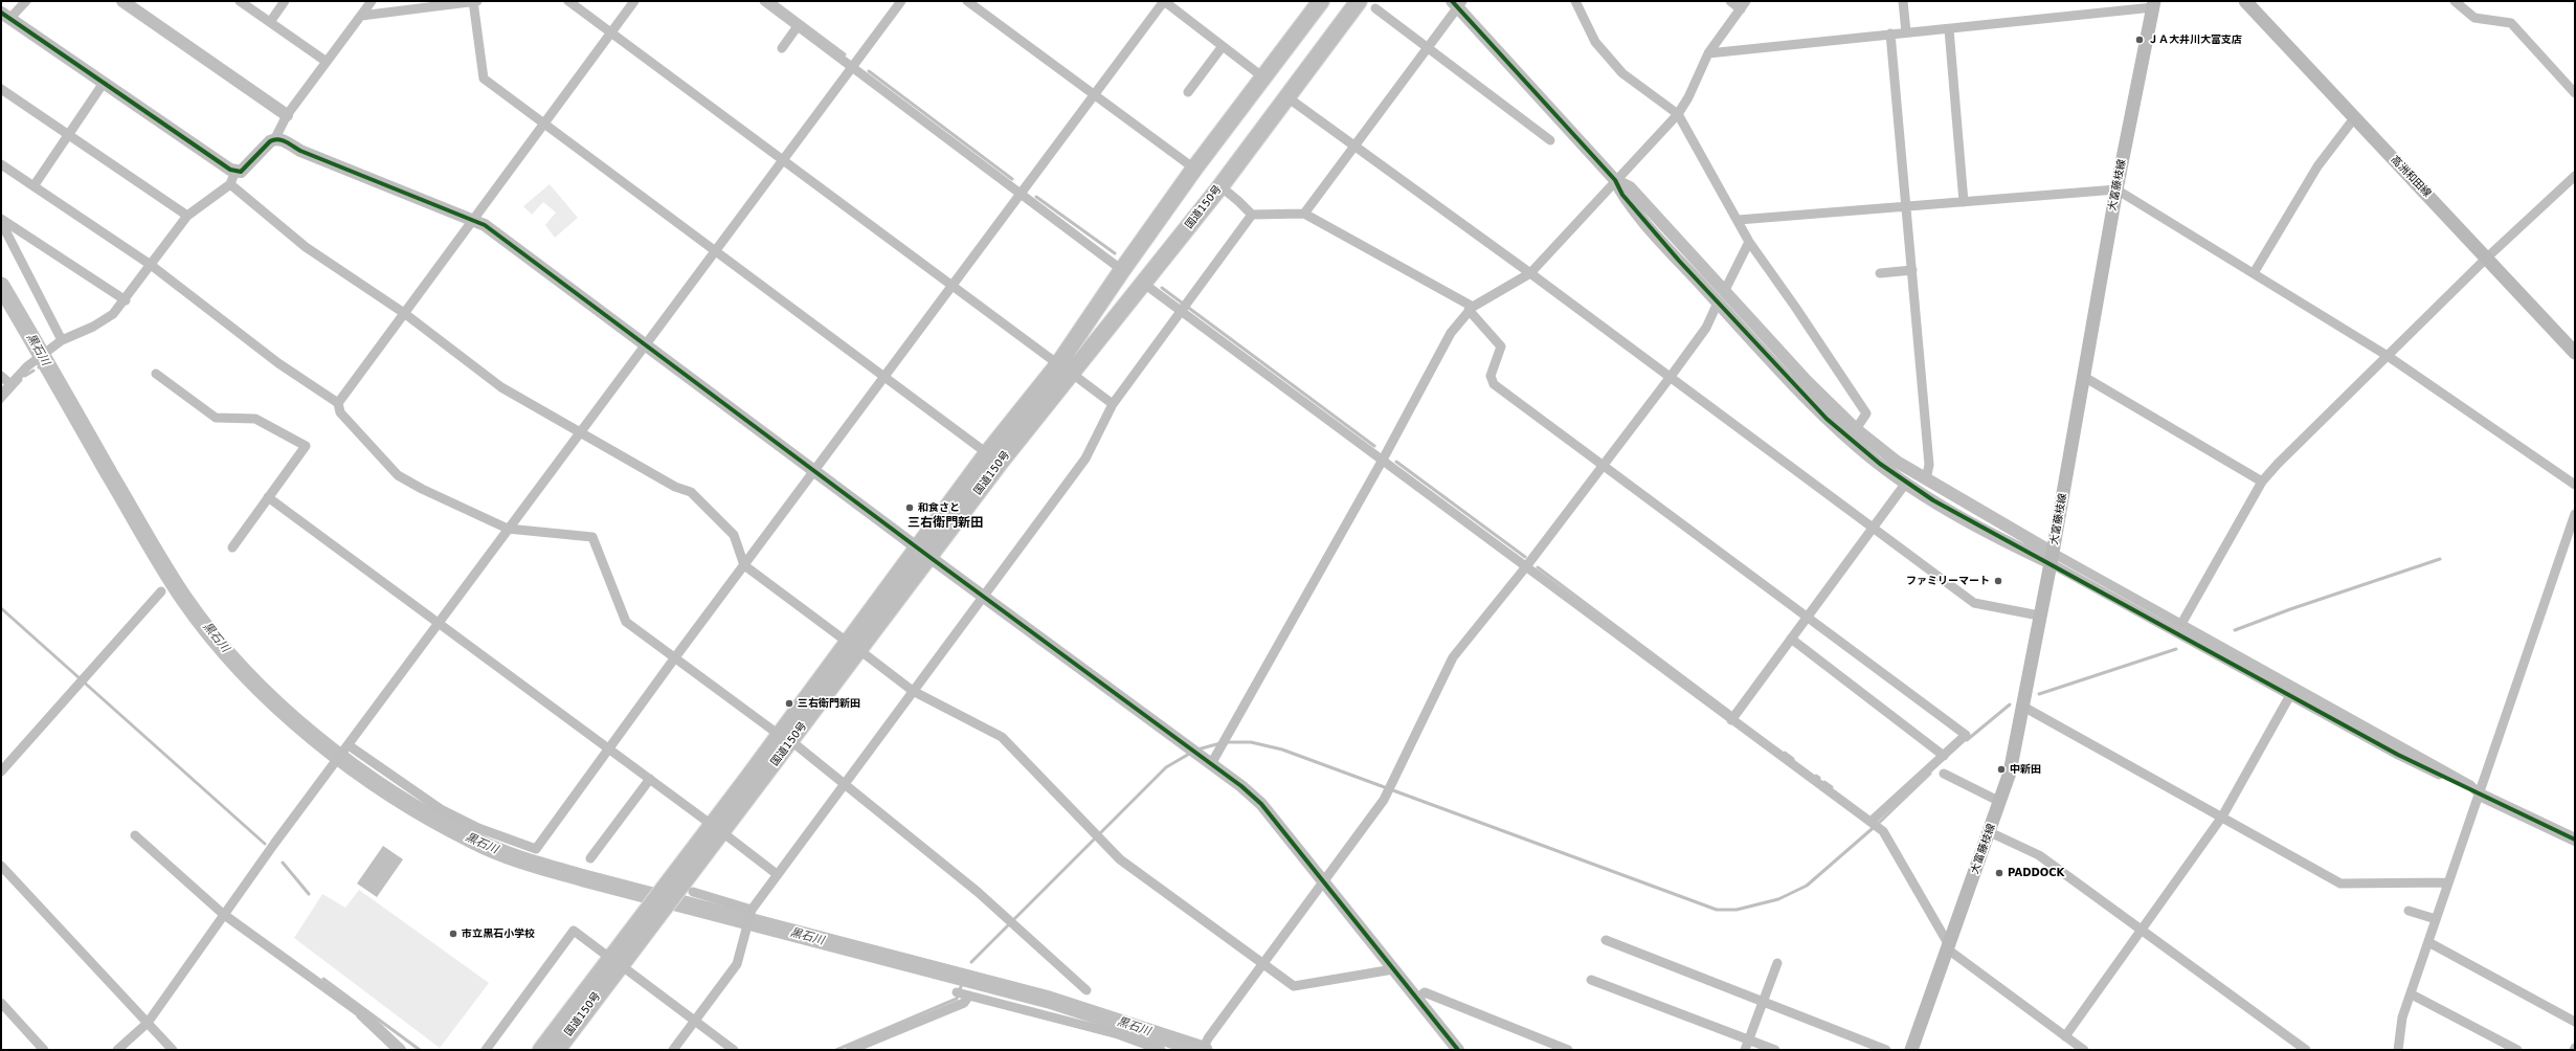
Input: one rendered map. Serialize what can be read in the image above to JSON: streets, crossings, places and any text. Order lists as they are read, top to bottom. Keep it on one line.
{"streets":{"highway":["国道150号"],"main road":["高洲和田線","大富藤枝線"]},"districts":["三右衛門新田"],"water":["黒石川"],"places":["ＪＡ大井川大富支店","和食さと","ファミリーマート","三右衛門新田","中新田","PADDOCK","市立黒石小学校"]}
